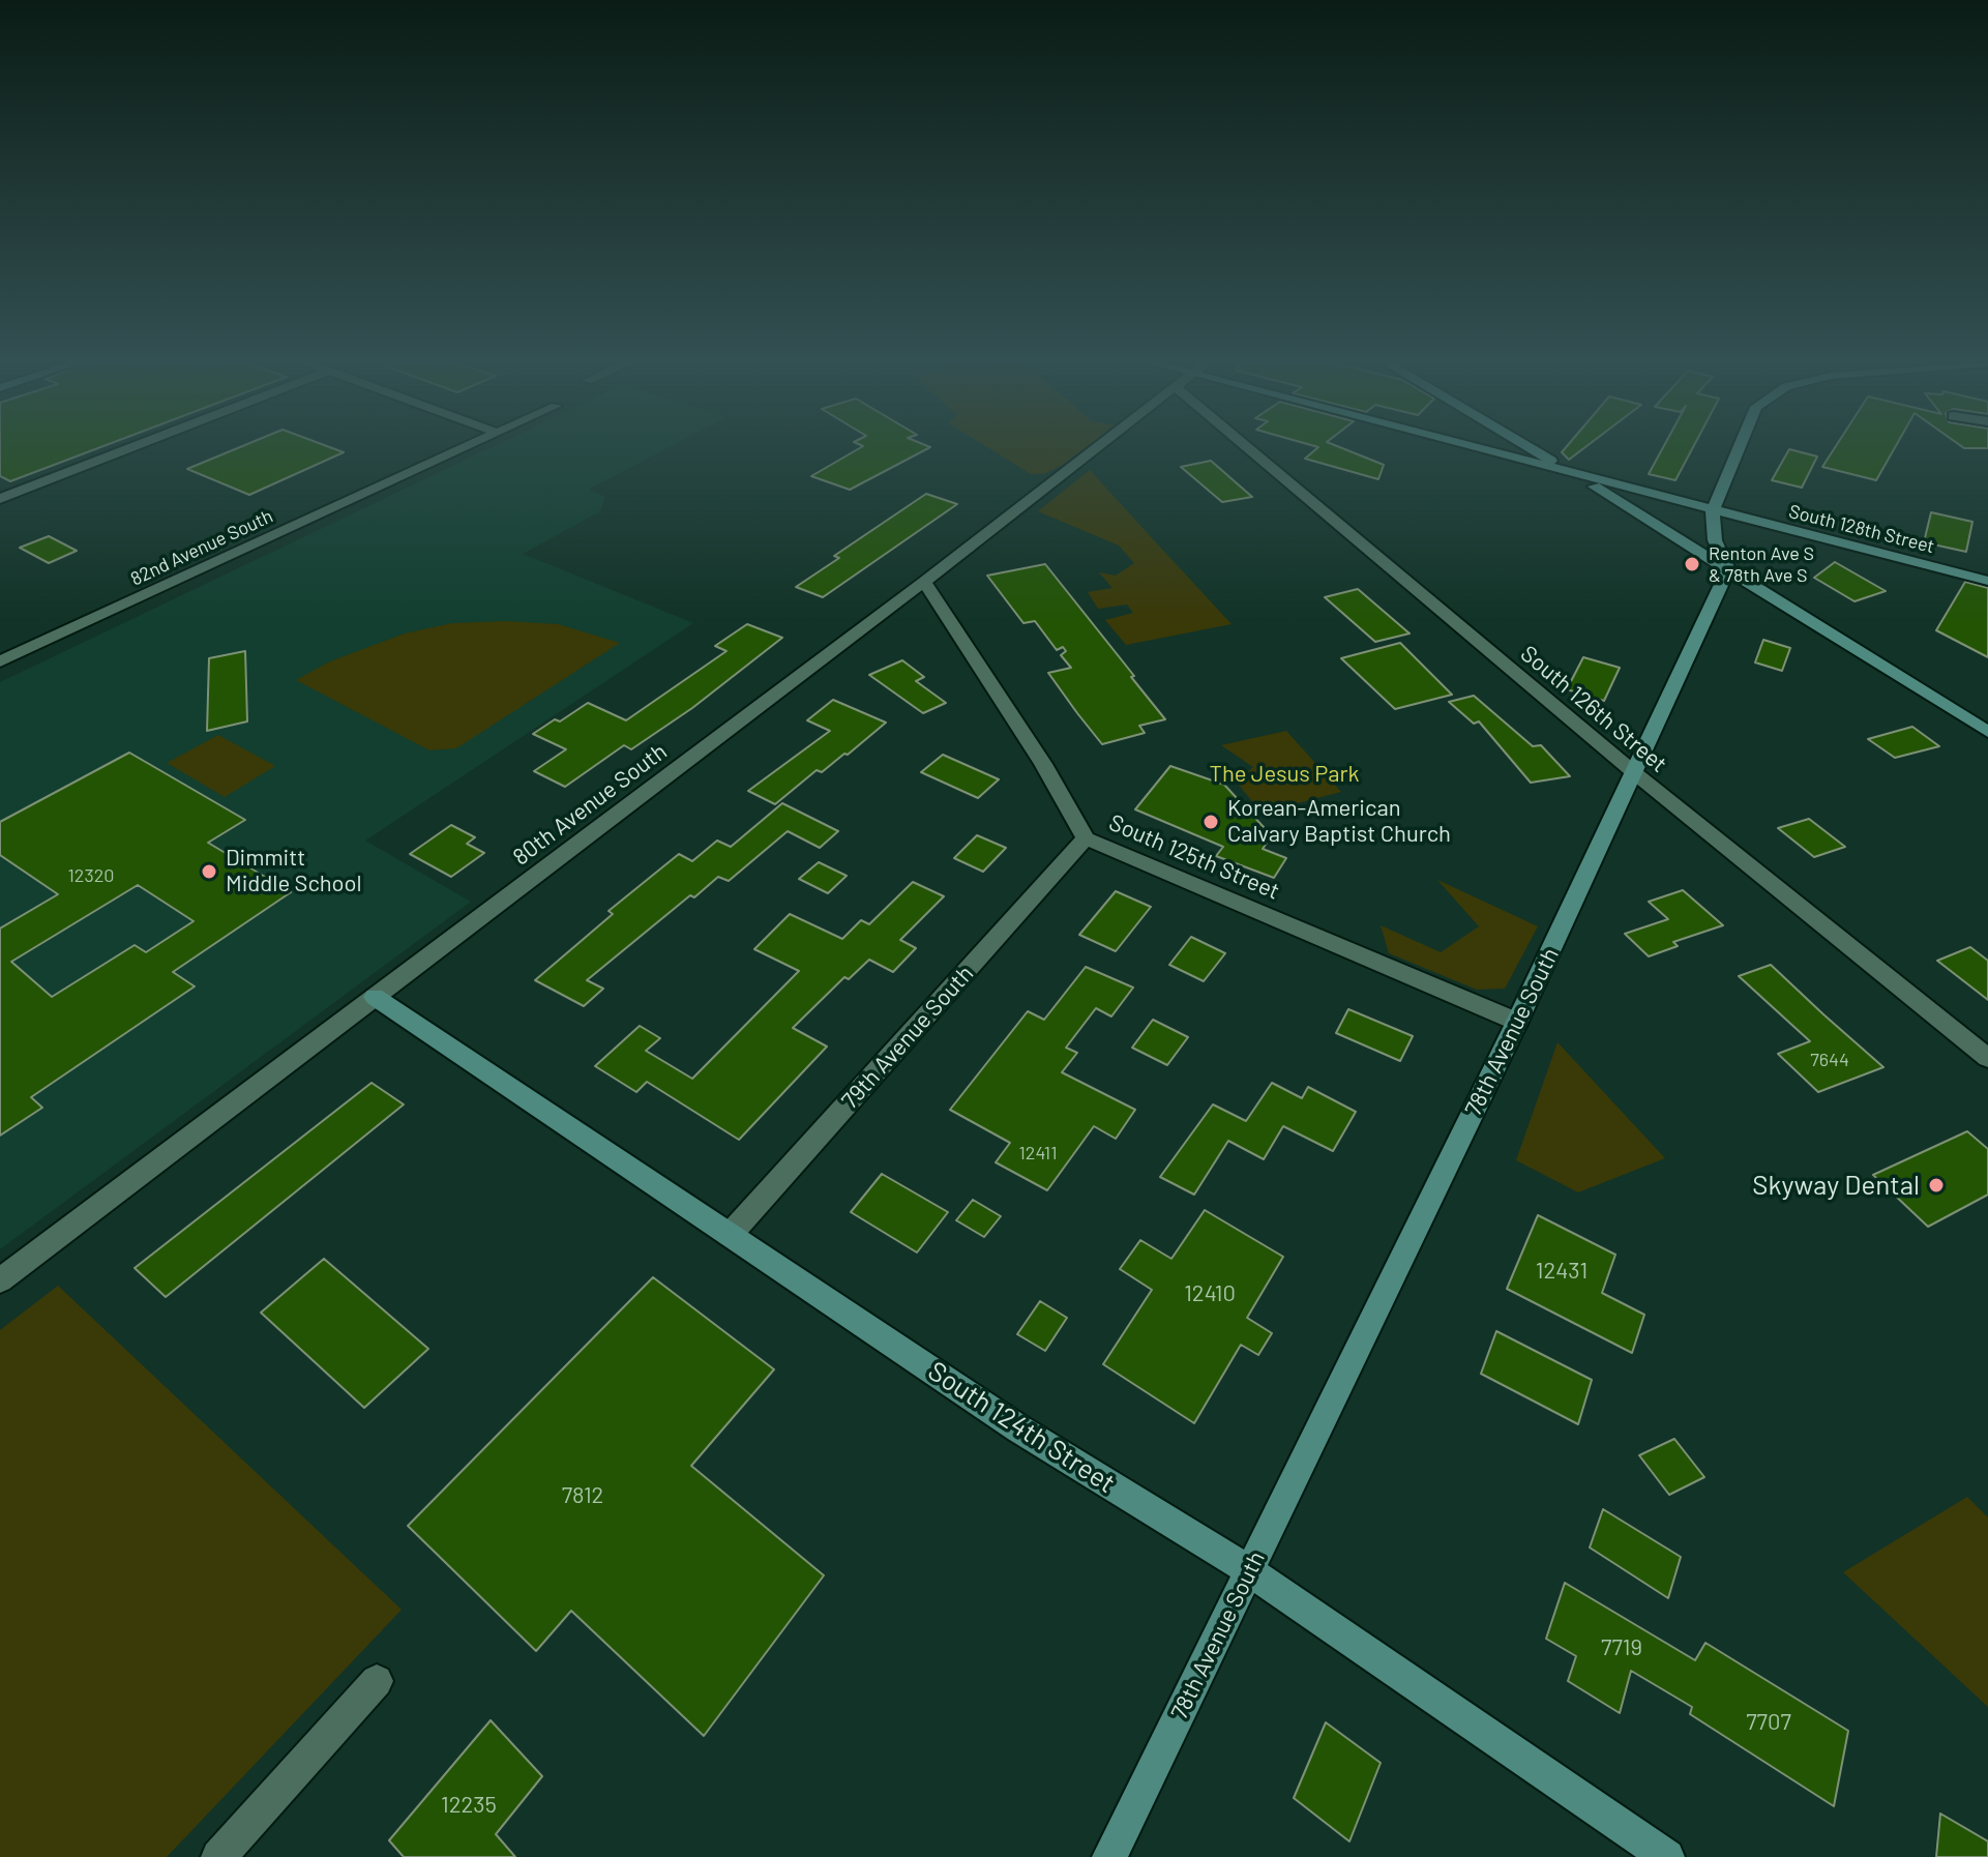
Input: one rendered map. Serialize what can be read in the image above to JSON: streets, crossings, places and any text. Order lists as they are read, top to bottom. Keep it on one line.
{"streets":{"street":["South 128th Street","82nd Avenue South","South 126th Street","80th Avenue South","South 125th Street","78th Avenue South","79th Avenue South","South 124th Street"]},"crossings":[["South 126th Street","78th Avenue South"],["80th Avenue South","South 125th Street"],["80th Avenue South","South 124th Street"],["South 125th Street","78th Avenue South"],["South 125th Street","79th Avenue South"],["78th Avenue South","South 124th Street"],["79th Avenue South","South 124th Street"]],"parks":["The Jesus Park"],"places":["Renton Ave S & 78th Ave S","Korean-American Calvary Baptist Church","Dimmitt Middle School","Skyway Dental"],"house_numbers":["12320","7644","12411","12431","12410","7812","7719","7707","12235"]}
